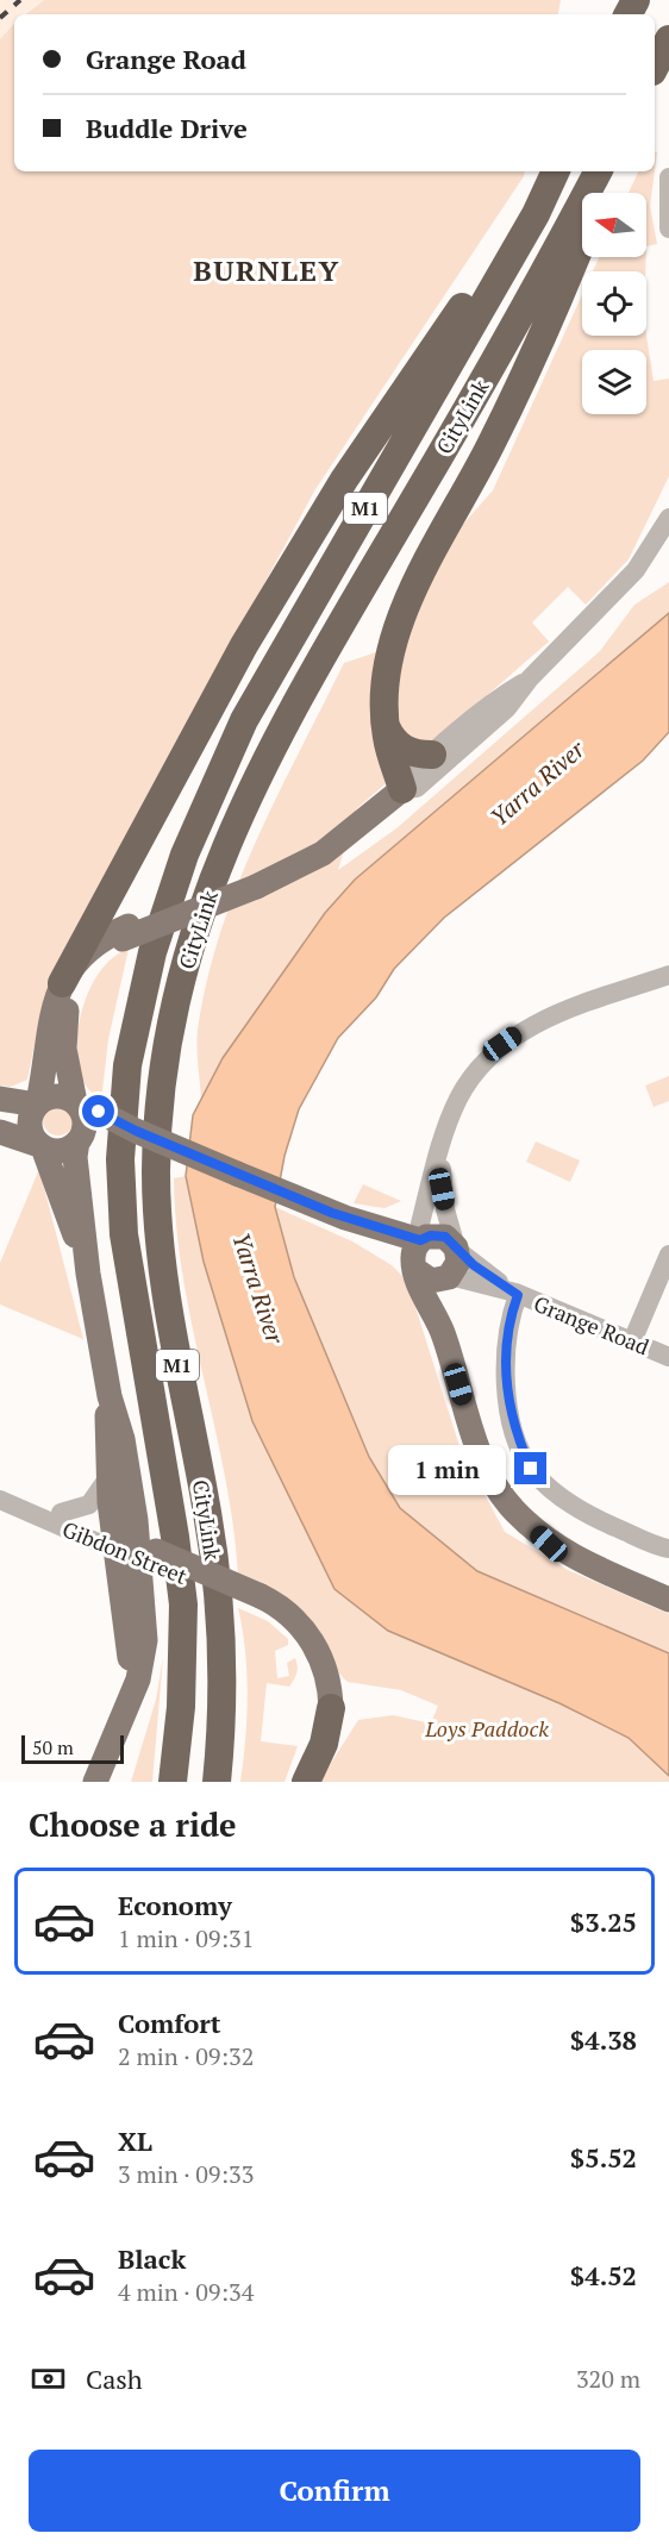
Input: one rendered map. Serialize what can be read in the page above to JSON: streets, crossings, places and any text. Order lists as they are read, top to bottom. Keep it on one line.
{"streets":{"highway":["CityLink","M1"],"main road":["Gibdon Street"],"street":["Grange Road"]},"crossings":[["CityLink","M1"]],"districts":["BURNLEY"],"water":["Yarra River"],"parks":["Loys Paddock"],"scale_bar":"50 m","north":"left","page":{"banner":["Grange Road","Buddle Drive"],"bubble":"1 min","scale":"50 m","heading":"Choose a ride","list":[{"name":"Economy","note":"1 min · 09:31","value":"$3.25"},{"name":"Comfort","note":"2 min · 09:32","value":"$4.38"},{"name":"XL","note":"3 min · 09:33","value":"$5.52"},{"name":"Black","note":"4 min · 09:34","value":"$4.52"}],"pay":["Cash","320 m"],"buttons":"Confirm"}}
